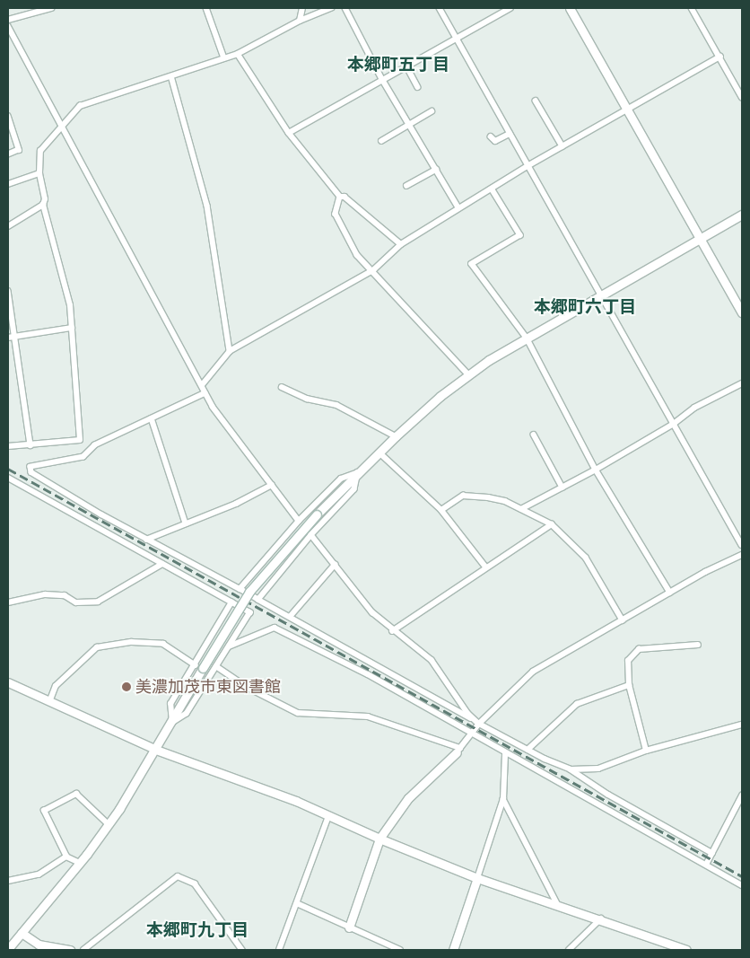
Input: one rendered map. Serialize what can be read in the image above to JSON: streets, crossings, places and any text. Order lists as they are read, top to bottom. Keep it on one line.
{"districts":["本郷町五丁目","本郷町六丁目","本郷町九丁目"],"places":["美濃加茂市東図書館"]}
